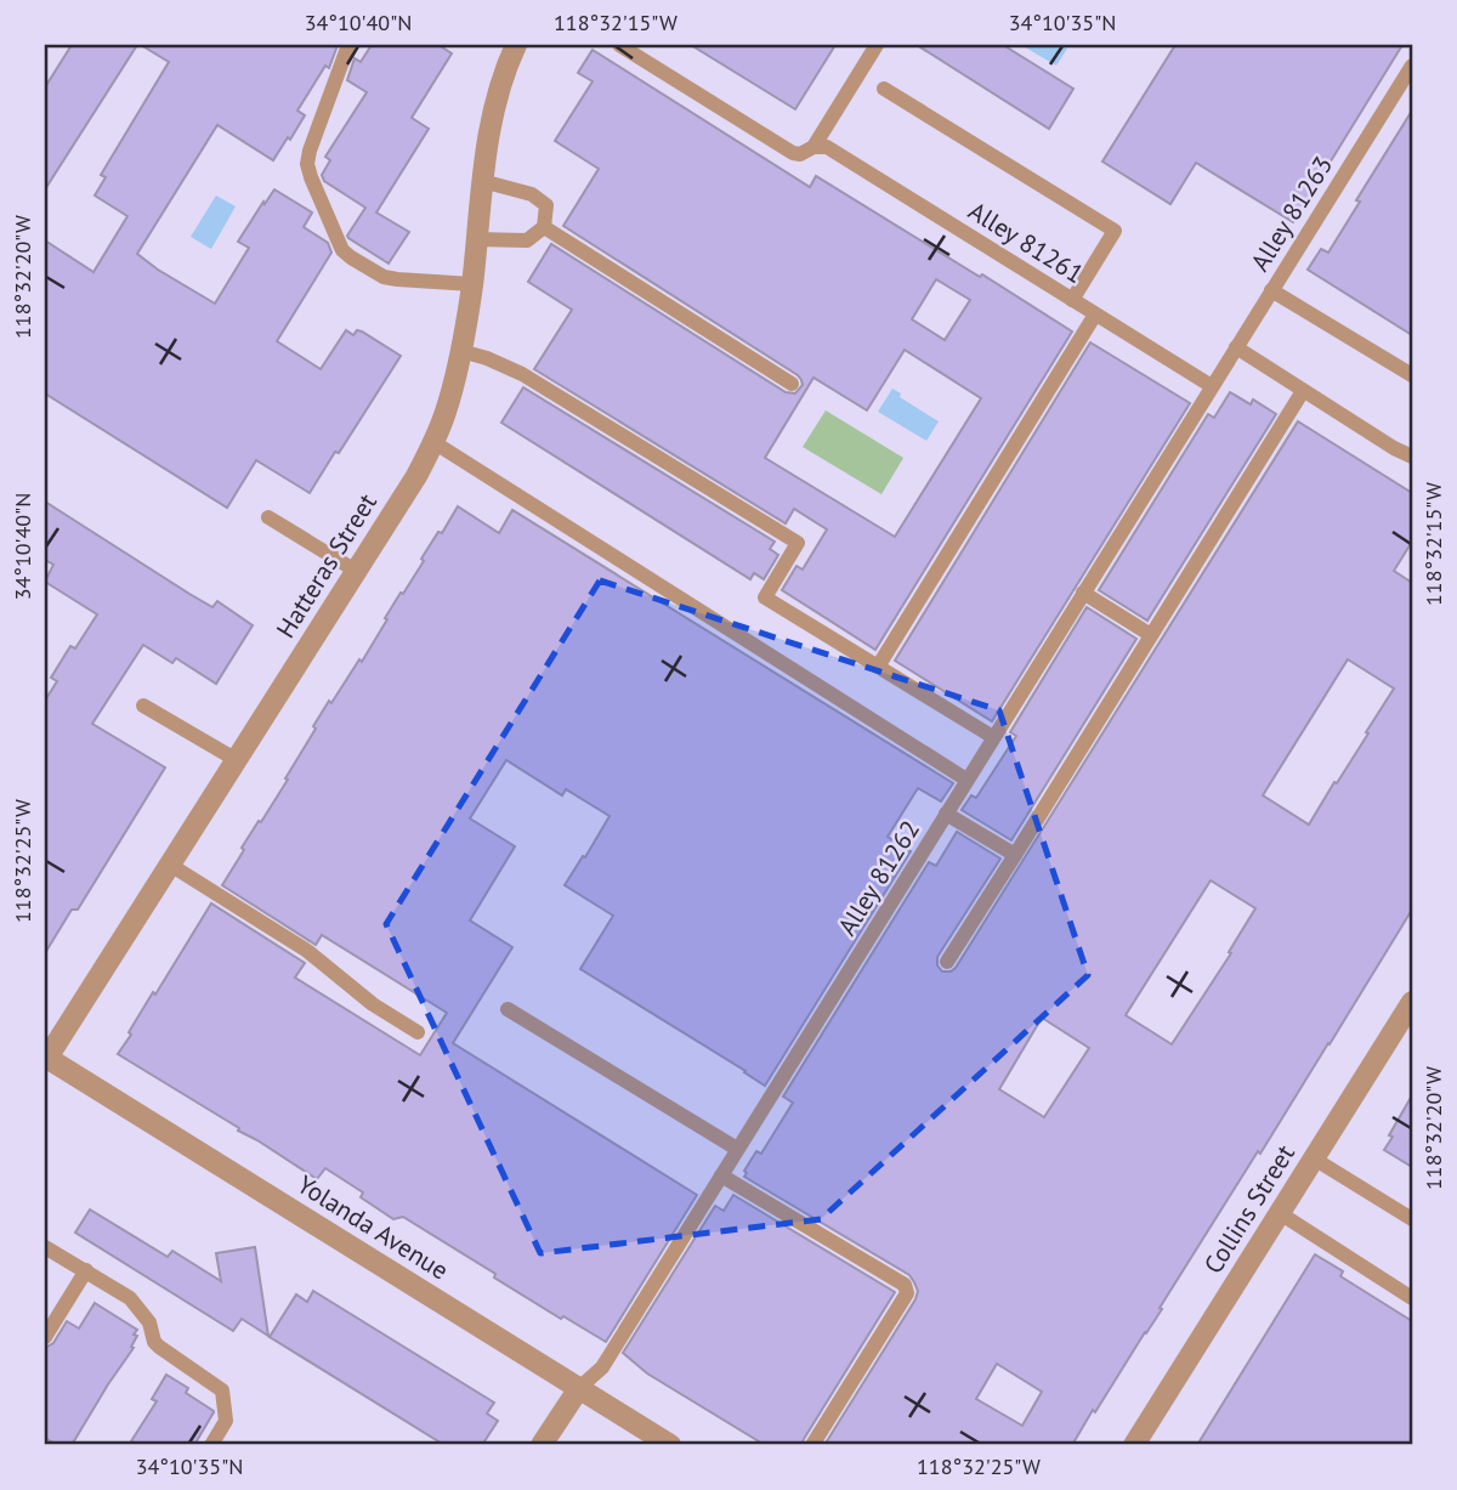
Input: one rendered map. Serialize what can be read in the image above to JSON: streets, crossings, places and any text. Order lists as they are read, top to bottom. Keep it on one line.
{"streets":{"street":["Hatteras Street","Collins Street","Yolanda Avenue"],"lane":["Alley 81263","Alley 81261","Alley 81262"]},"crossings":[["Alley 81263","Alley 81261"],["Alley 81263","Alley 81262"],["Alley 81261","Alley 81262"],["Hatteras Street","Yolanda Avenue"],["Alley 81262","Yolanda Avenue"]],"coordinates":["34°10'40\"N","118°32'15\"W","34°10'35\"N","118°32'20\"W","118°32'25\"W"]}
